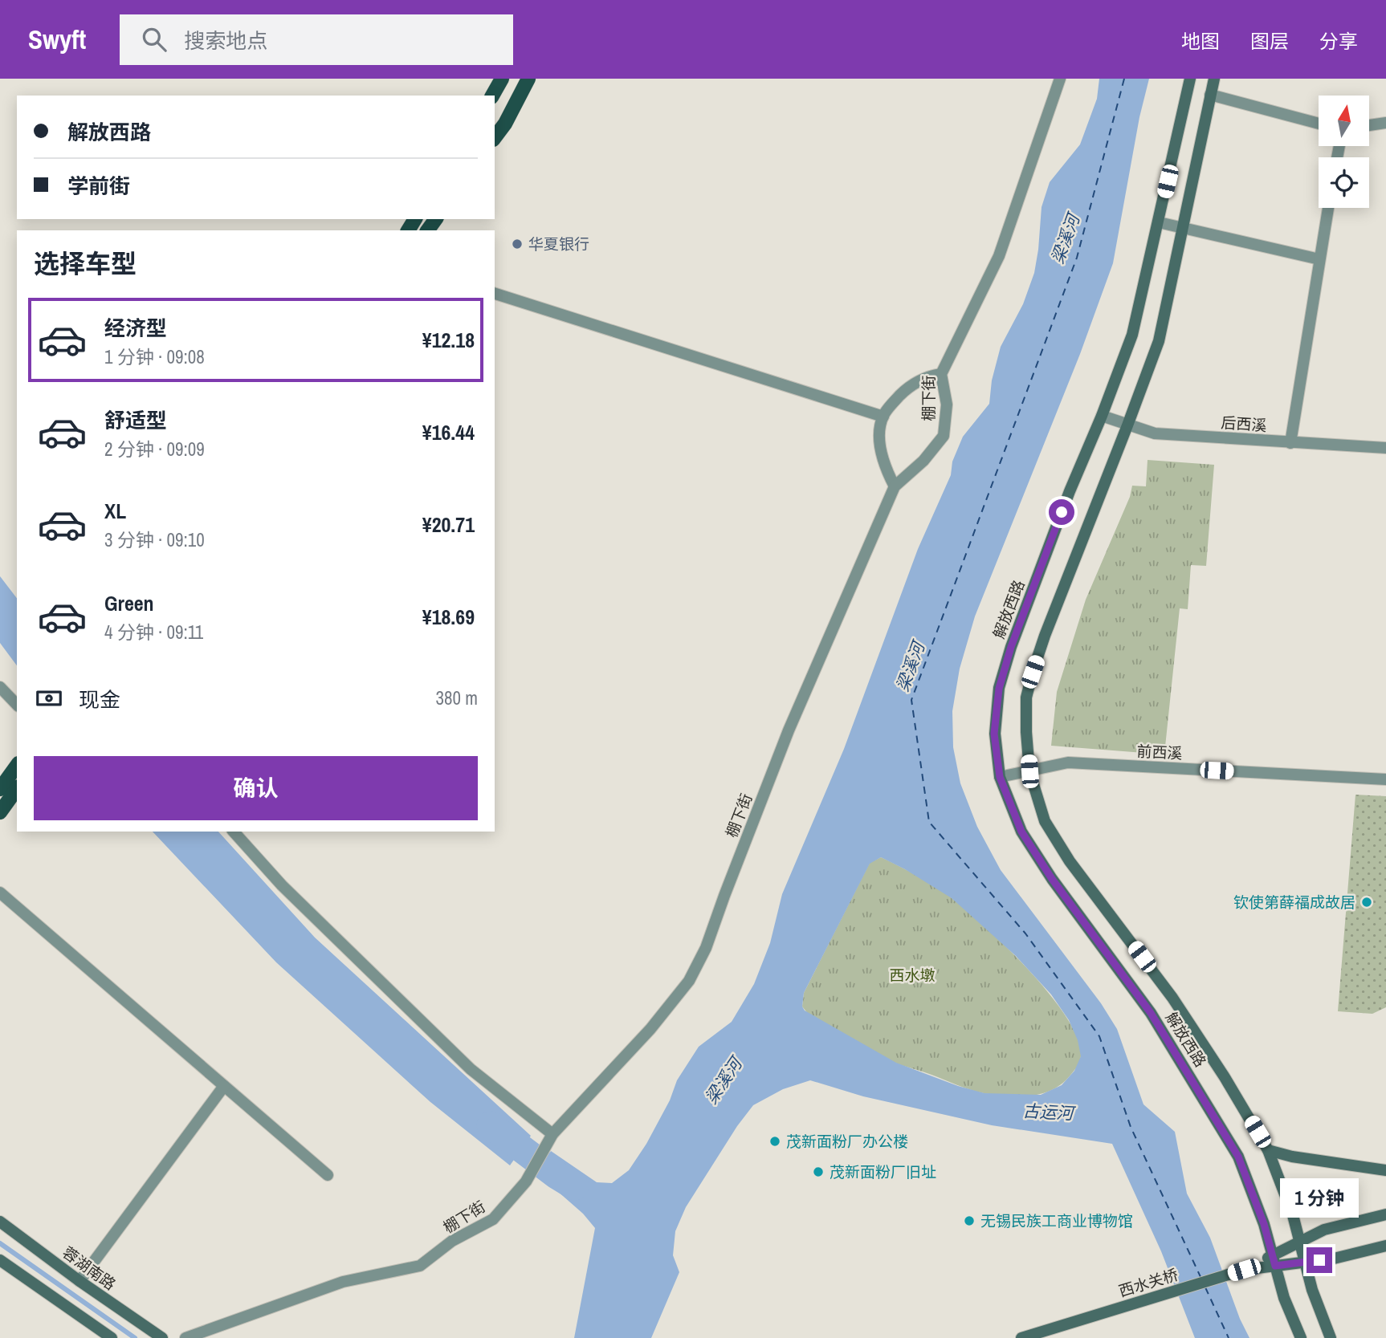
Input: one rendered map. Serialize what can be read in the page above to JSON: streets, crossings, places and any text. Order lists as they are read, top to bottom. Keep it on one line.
{"streets":{"main road":["解放西路","蓉湖南路","西水关桥"],"street":["棚下街","后西溪","前西溪"]},"crossings":[["后西溪","解放西路"],["解放西路","前西溪"],["解放西路","西水关桥"]],"water":["梁溪河","古运河"],"parks":["西水墩"],"places":["华夏银行","钦使第薛福成故居","茂新面粉厂办公楼","茂新面粉厂旧址","无锡民族工商业博物馆"],"north":"top","page":{"header":"Swyft","search":"搜索地点","nav":["地图","图层","分享"],"banner":["解放西路","学前街"],"heading":"选择车型","list":[{"name":"经济型","note":"1 分钟 · 09:08","value":"¥12.18"},{"name":"舒适型","note":"2 分钟 · 09:09","value":"¥16.44"},{"name":"XL","note":"3 分钟 · 09:10","value":"¥20.71"},{"name":"Green","note":"4 分钟 · 09:11","value":"¥18.69"}],"pay":["现金","380 m"],"buttons":"确认","bubble":"1 分钟"}}
